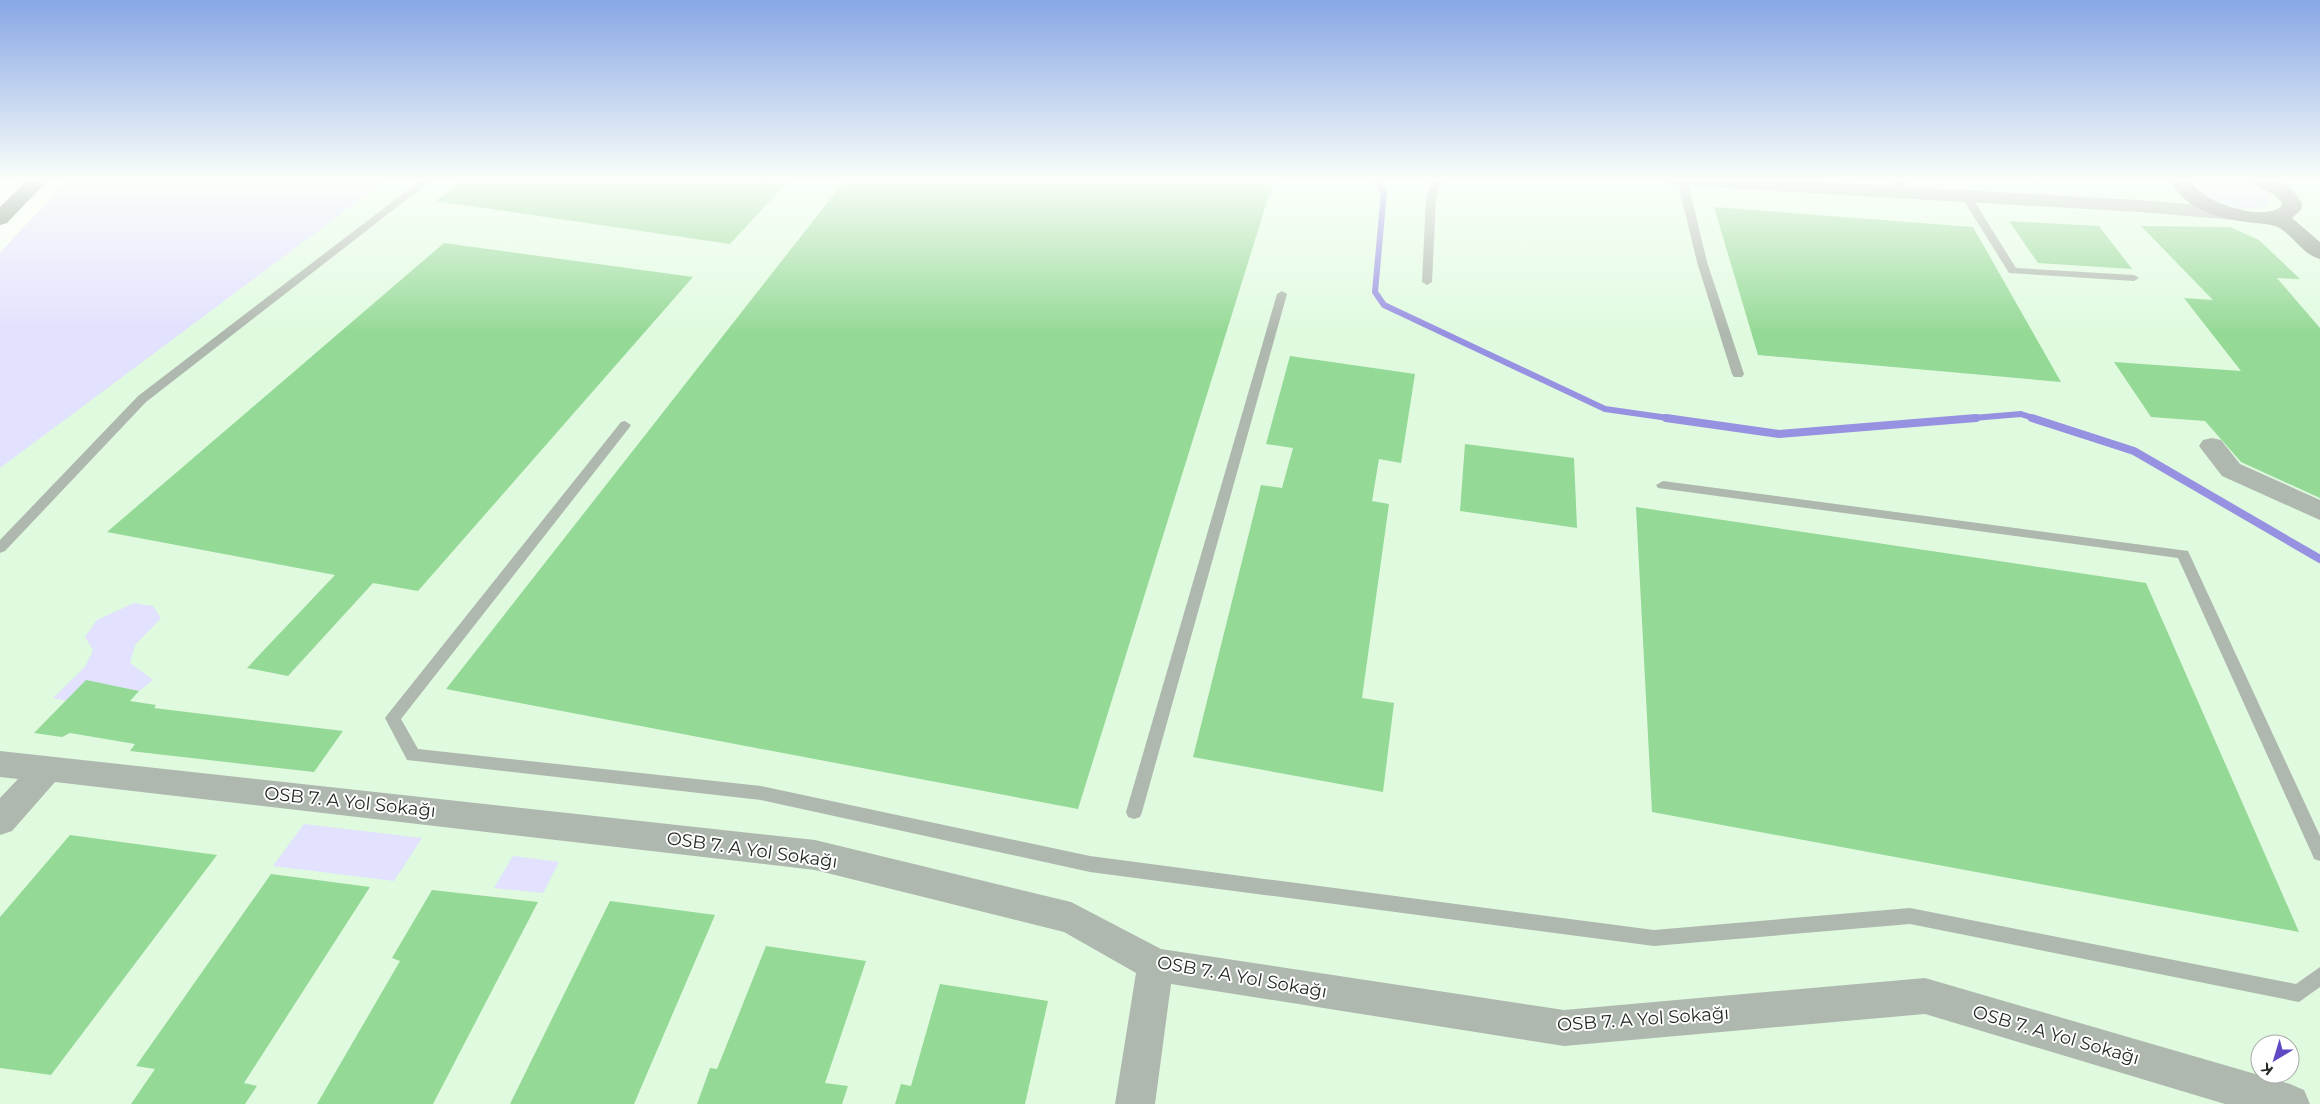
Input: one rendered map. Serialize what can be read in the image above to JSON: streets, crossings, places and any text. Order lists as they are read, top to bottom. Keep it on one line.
{"streets":{"street":["OSB 7. A Yol Sokağı"]},"north":"bottom left"}
